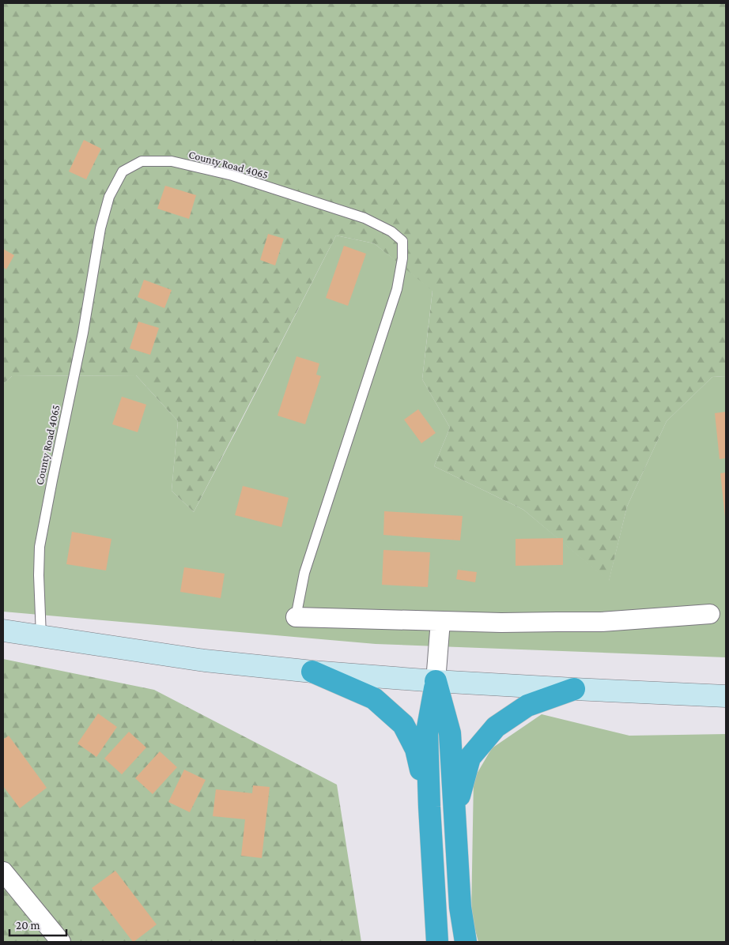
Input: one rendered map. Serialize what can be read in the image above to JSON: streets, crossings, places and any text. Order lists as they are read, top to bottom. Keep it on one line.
{"streets":{"lane":["County Road 4065"]},"scale_bar":"20 m"}
